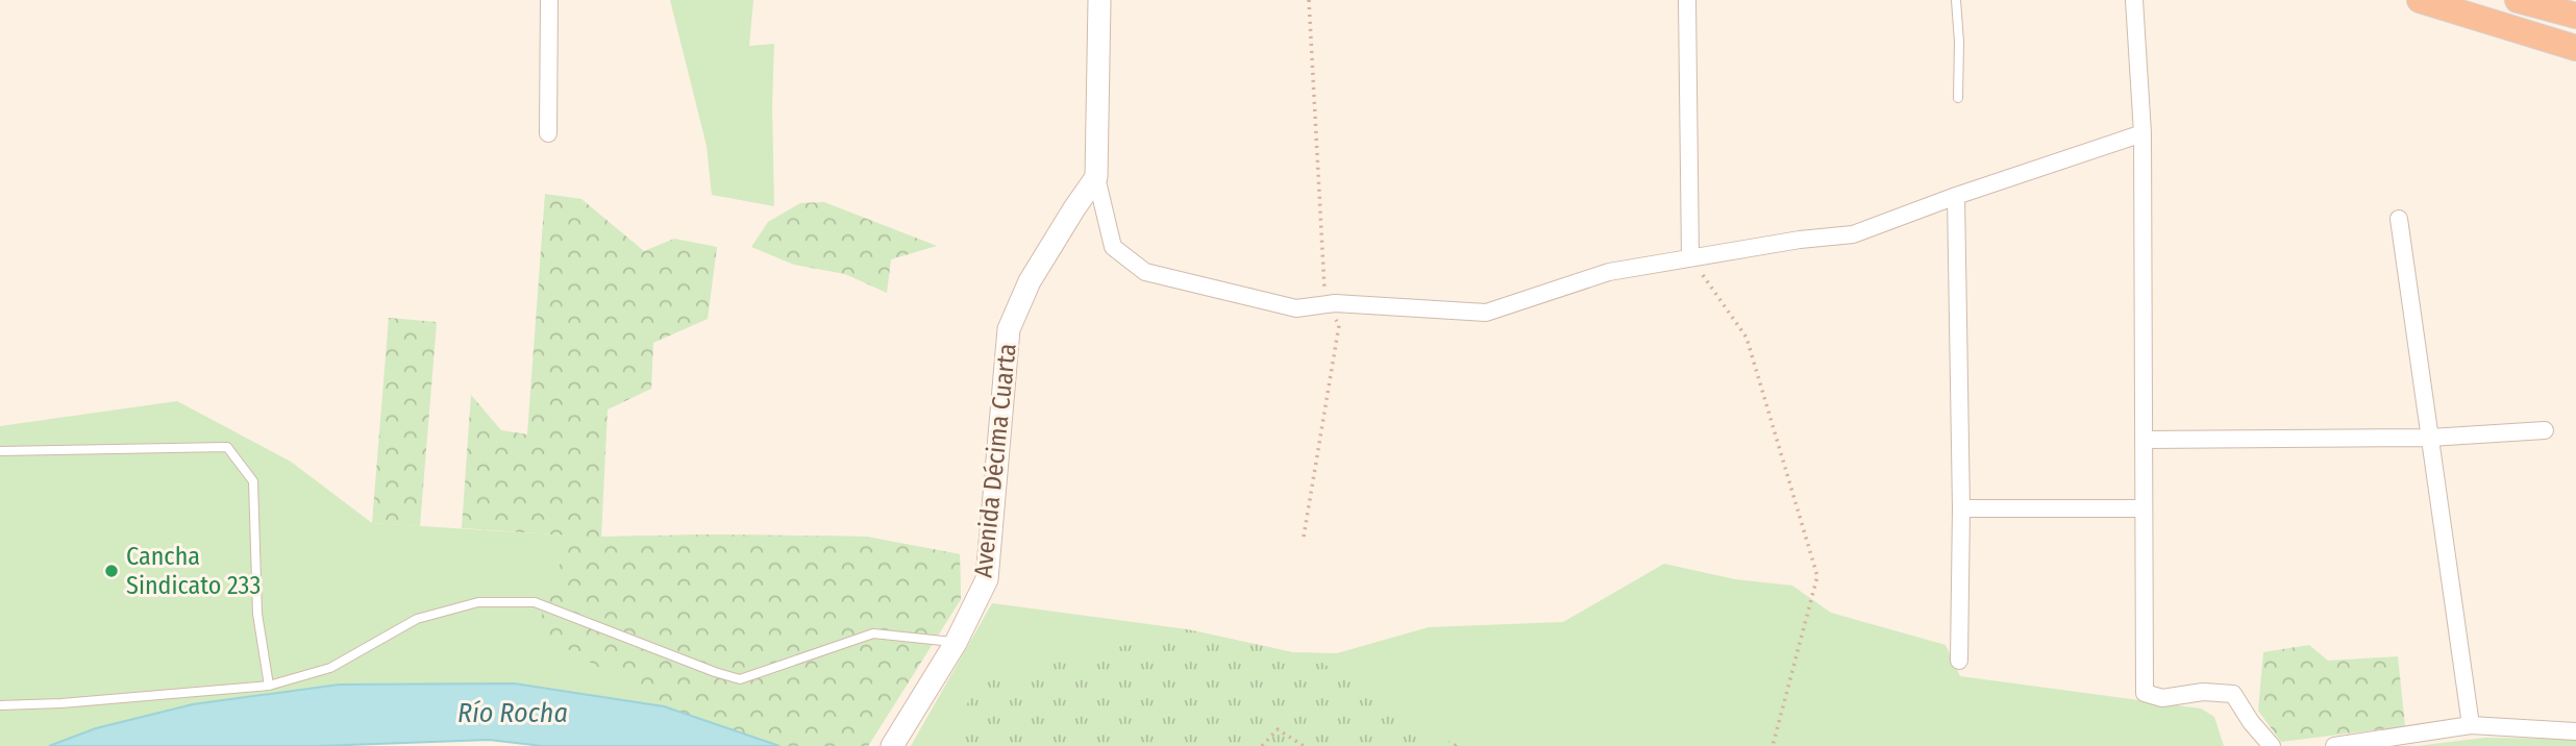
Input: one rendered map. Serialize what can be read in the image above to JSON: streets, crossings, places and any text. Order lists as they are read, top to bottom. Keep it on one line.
{"streets":{"main road":["Avenida Décima Cuarta"]},"water":["Río Rocha"],"places":["Cancha Sindicato 233"]}
